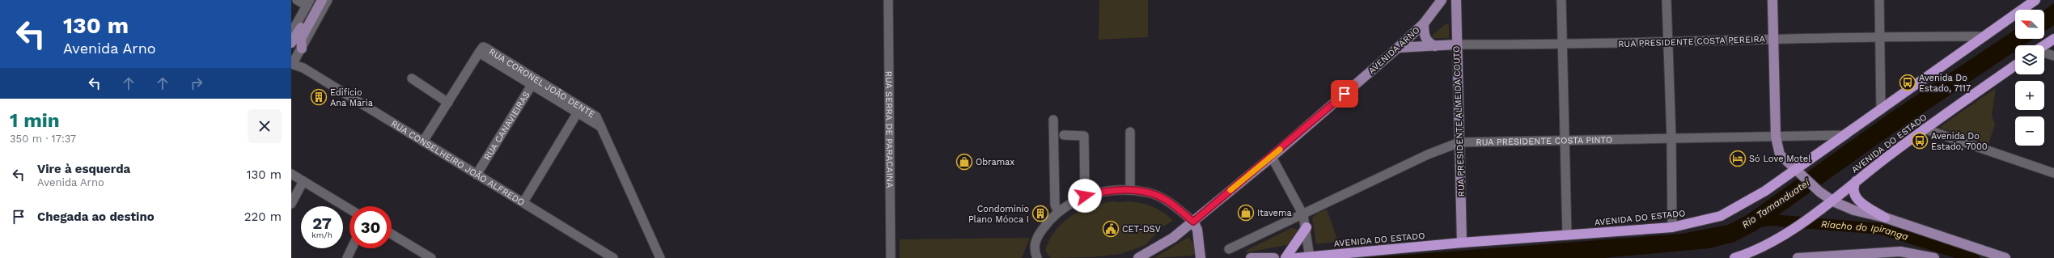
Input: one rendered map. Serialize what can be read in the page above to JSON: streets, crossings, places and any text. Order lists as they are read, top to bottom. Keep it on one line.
{"streets":{"highway":["AVENIDA DO ESTADO"],"main road":["RUA PRESIDENTE COSTA PEREIRA","AVENIDA ARNO","RUA PRESIDENTE ALMEIDA COUTO"],"street":["RUA CORONEL JOÃO DENTE","RUA CANAVIEIRAS","RUA SERRA DE PARACAINA","RUA PRESIDENTE COSTA PINTO","RUA CONSELHEIRO JOÃO ALFREDO"]},"crossings":[["RUA PRESIDENTE COSTA PEREIRA","AVENIDA ARNO"],["RUA PRESIDENTE COSTA PEREIRA","RUA PRESIDENTE ALMEIDA COUTO"],["RUA PRESIDENTE COSTA PEREIRA","AVENIDA DO ESTADO"],["RUA CORONEL JOÃO DENTE","RUA CANAVIEIRAS"],["RUA CORONEL JOÃO DENTE","RUA CONSELHEIRO JOÃO ALFREDO"],["RUA PRESIDENTE ALMEIDA COUTO","RUA PRESIDENTE COSTA PINTO"],["RUA PRESIDENTE ALMEIDA COUTO","AVENIDA DO ESTADO"],["RUA CANAVIEIRAS","RUA CONSELHEIRO JOÃO ALFREDO"],["RUA PRESIDENTE COSTA PINTO","AVENIDA DO ESTADO"]],"water":["Rio Tamanduateí","Riacho do Ipiranga"],"places":{"bus stop":["Avenida Do Estado, 7117","Avenida Do Estado, 7000"],"building":["Edifício Ana Maria","Condomínio Plano Móoca I"],"hotel":["Só Love Motel"],"shop":["Obramax","Itavema"],"public building":["CET-DSV"]},"north":"top left","page":{"turn":["130 m","Avenida Arno"],"map_buttons":["+","−"],"heading":["1 min","350 m · 17:37"],"list":[{"name":"Vire à esquerda","note":"Avenida Arno","value":"130 m"},{"name":"Chegada ao destino","value":"220 m"}],"speed":"27 km/h","limit":"30"}}
